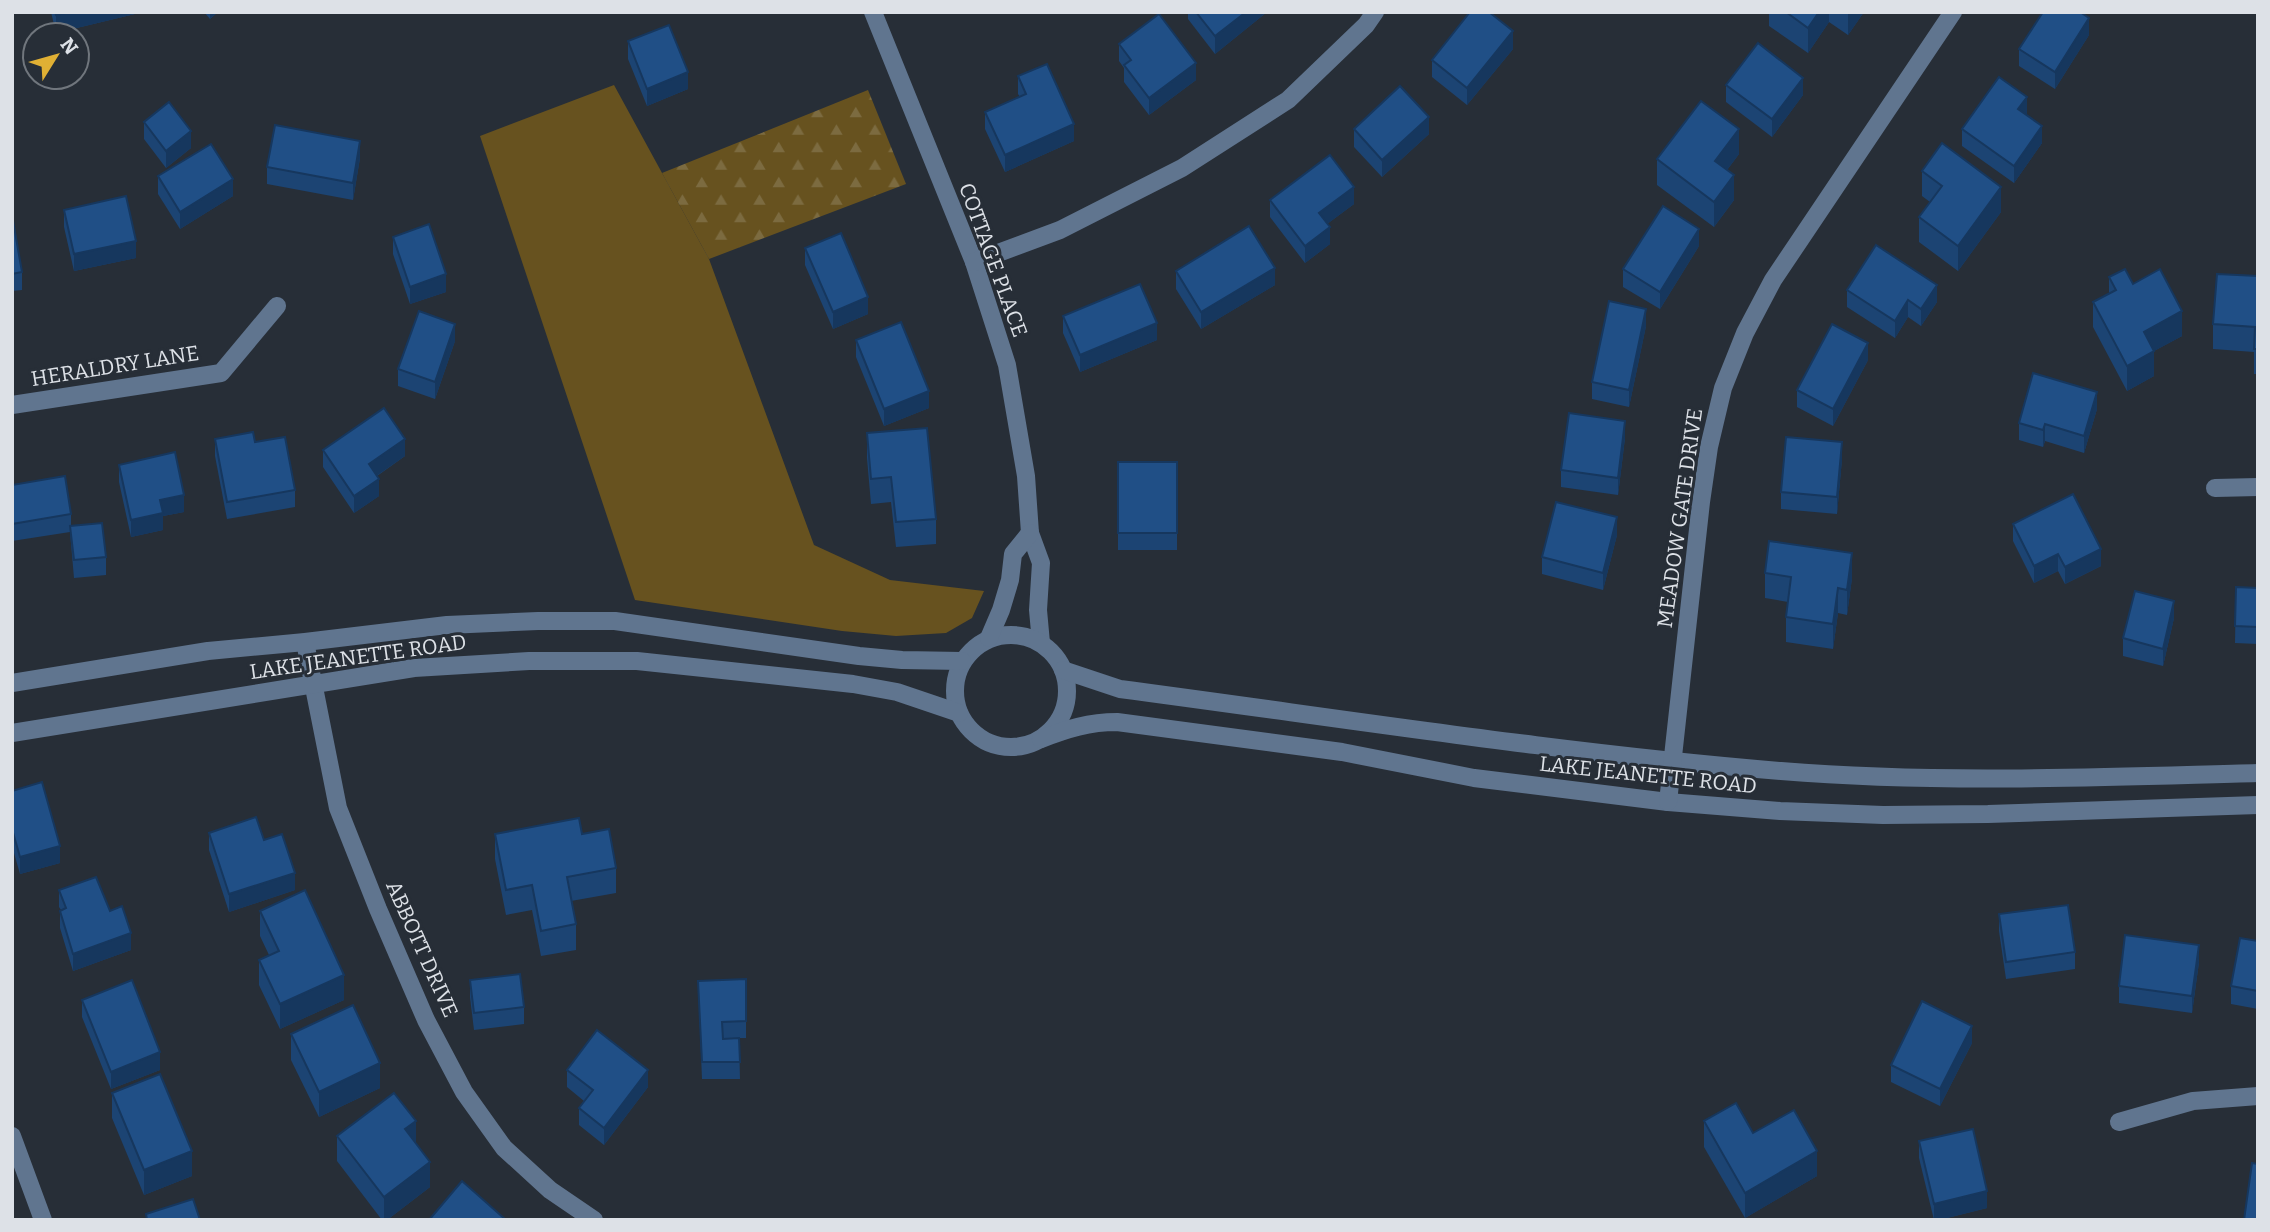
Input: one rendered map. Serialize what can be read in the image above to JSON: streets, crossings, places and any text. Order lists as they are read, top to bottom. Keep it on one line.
{"streets":{"street":["COTTAGE PLACE","HERALDRY LANE","MEADOW GATE DRIVE","LAKE JEANETTE ROAD","ABBOTT DRIVE"]},"crossings":[["COTTAGE PLACE","LAKE JEANETTE ROAD"],["MEADOW GATE DRIVE","LAKE JEANETTE ROAD"],["LAKE JEANETTE ROAD","ABBOTT DRIVE"]],"north":"top right"}
